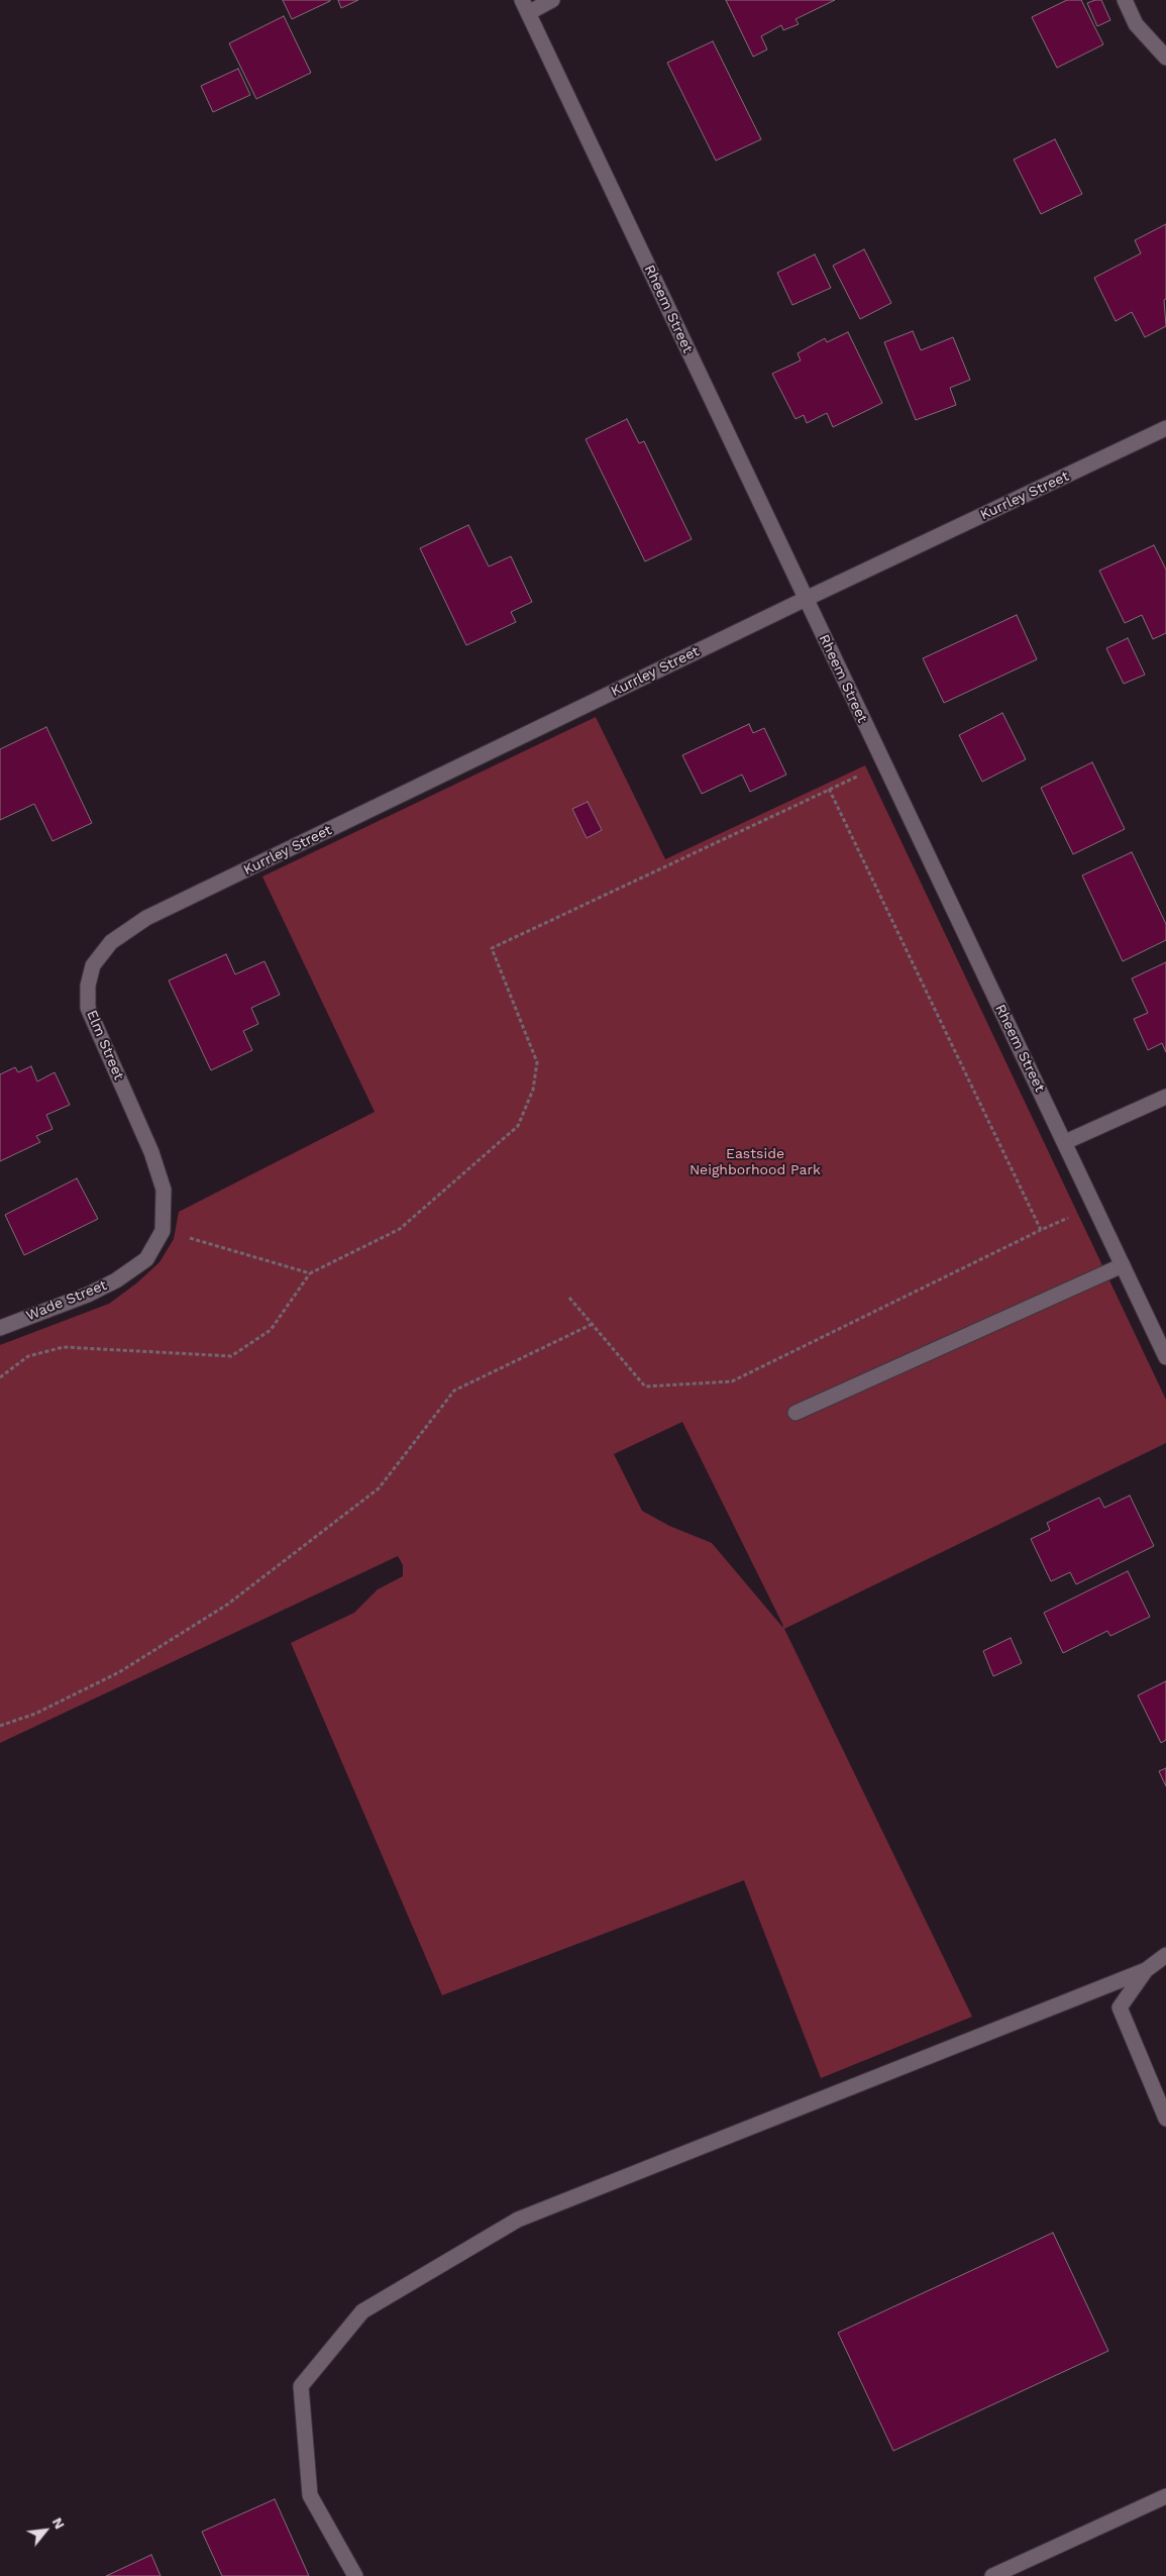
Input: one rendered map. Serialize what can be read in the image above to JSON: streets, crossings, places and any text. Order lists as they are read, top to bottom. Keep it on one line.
{"streets":{"street":["Rheem Street","Kurrley Street","Elm Street","Wade Street"]},"crossings":[["Rheem Street","Kurrley Street"],["Kurrley Street","Elm Street"],["Elm Street","Wade Street"]],"parks":["Eastside Neighborhood Park"],"north":"top right"}
